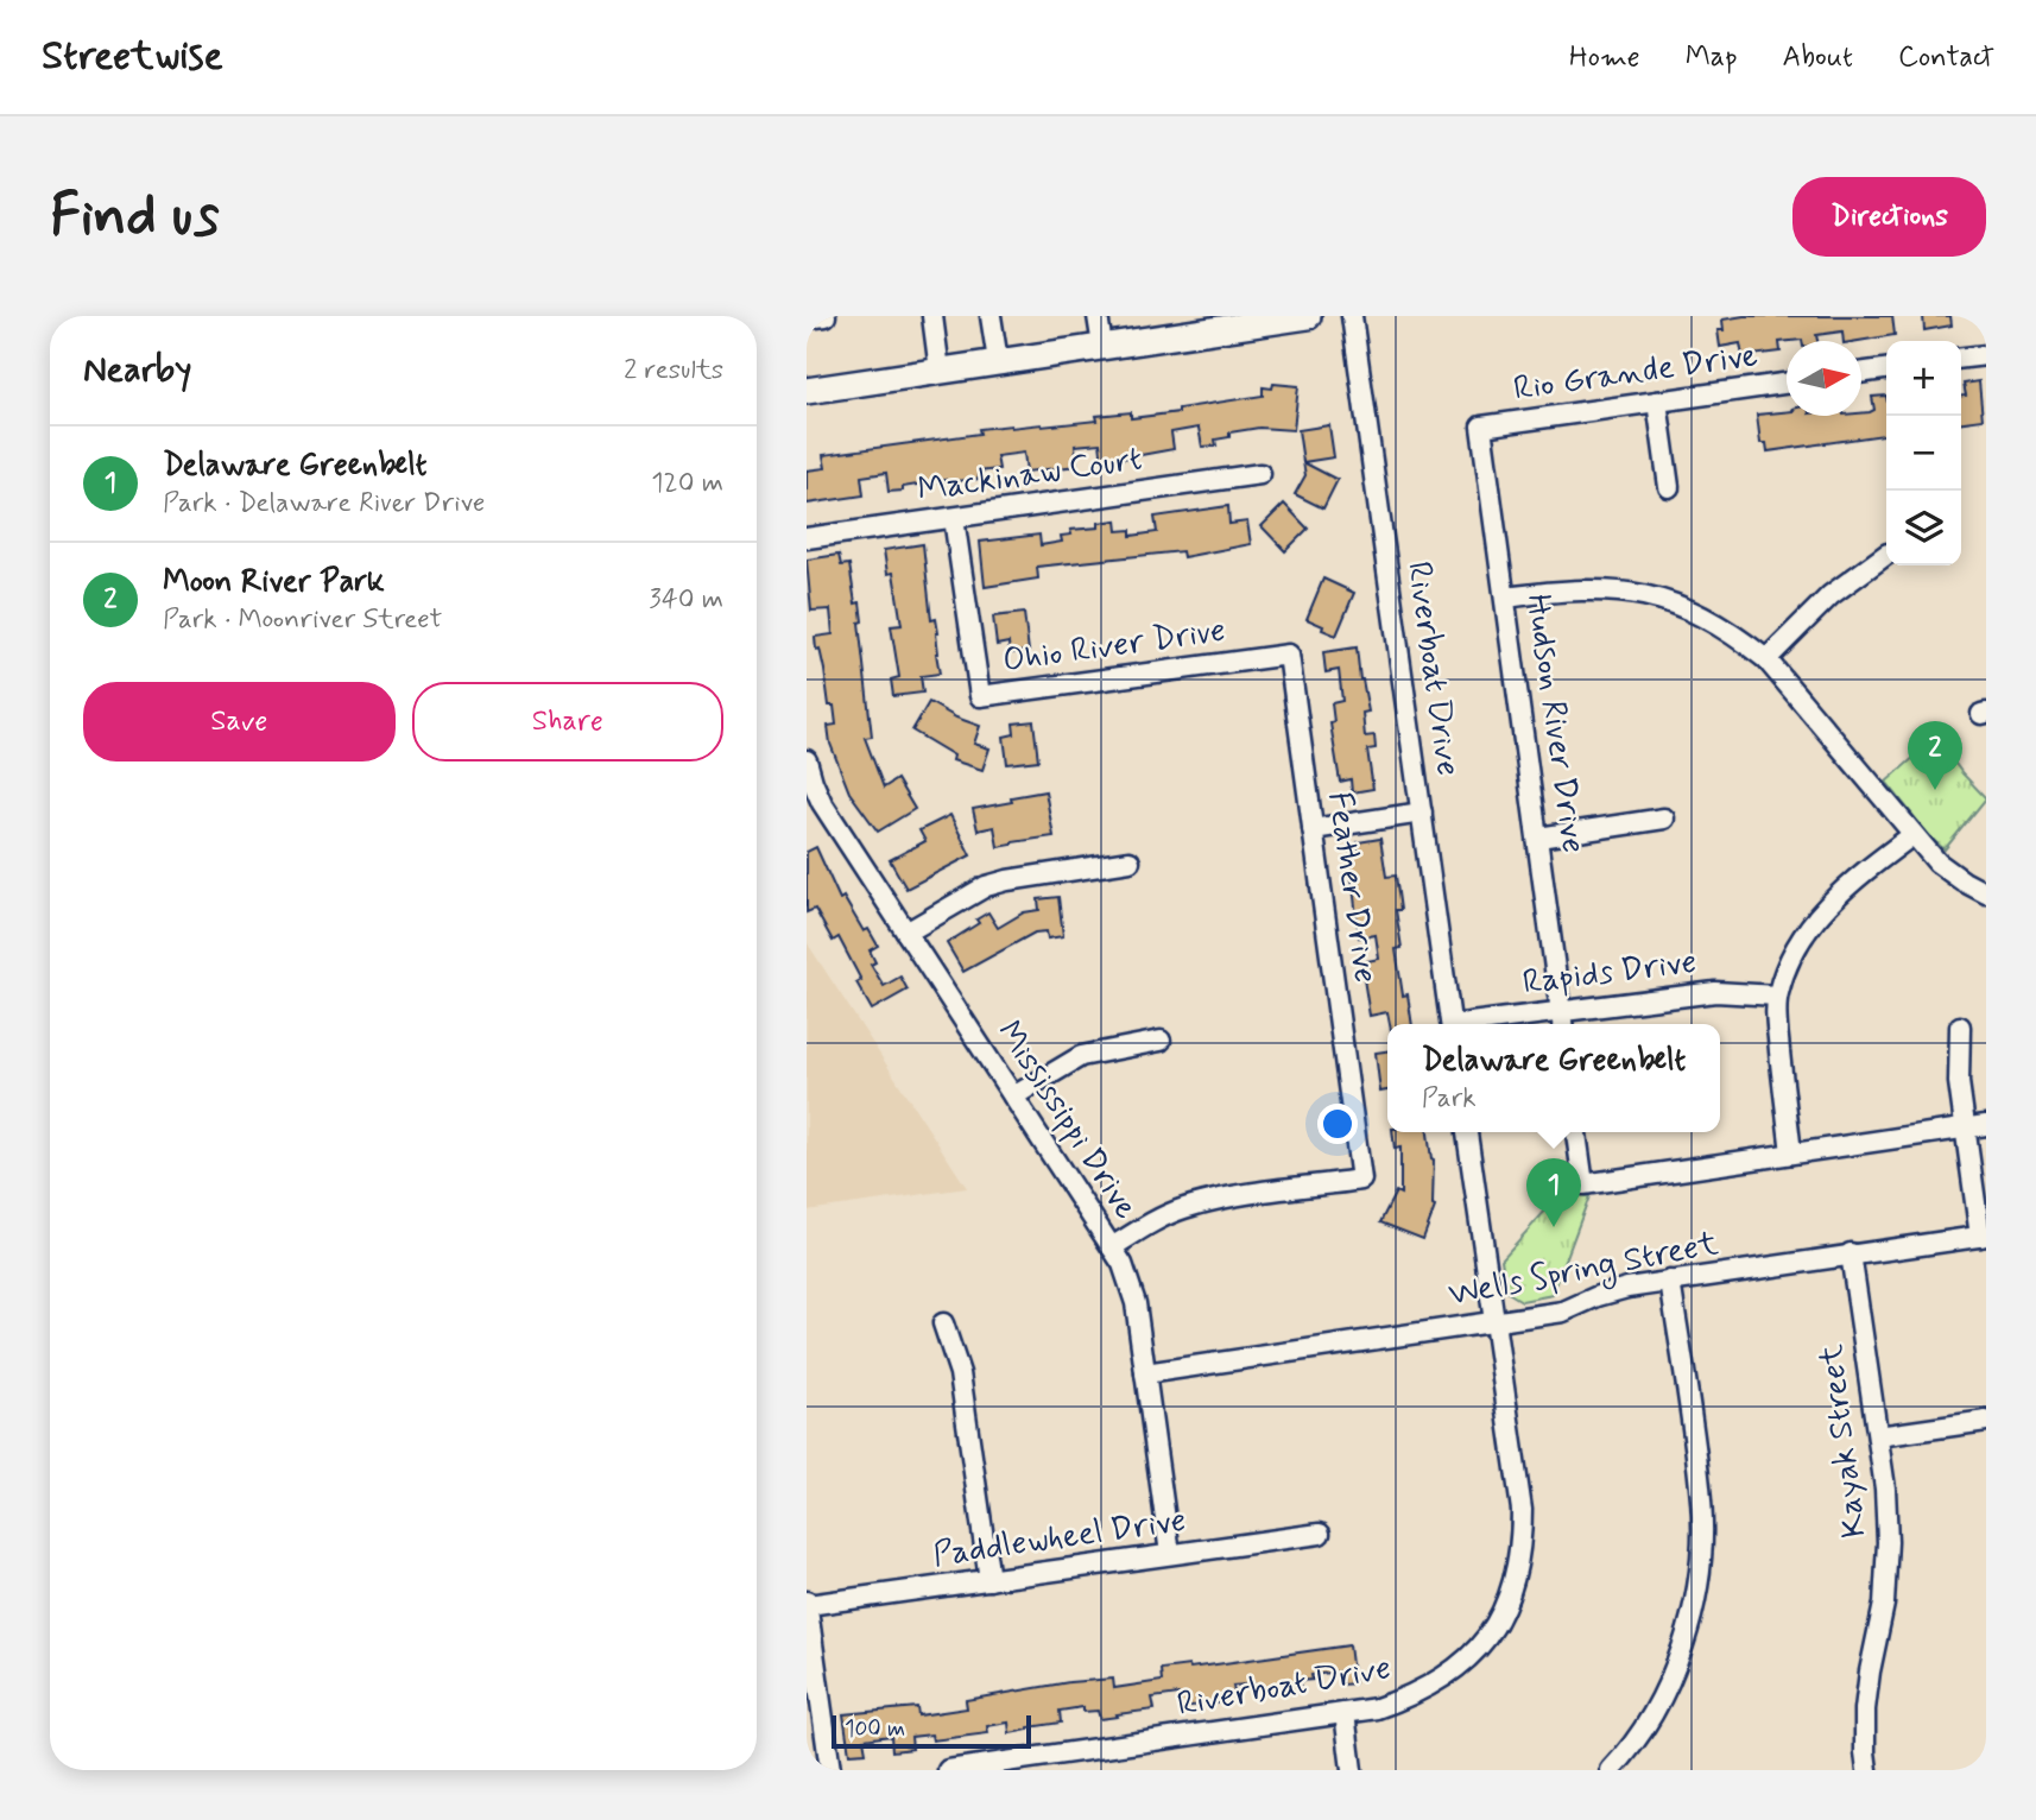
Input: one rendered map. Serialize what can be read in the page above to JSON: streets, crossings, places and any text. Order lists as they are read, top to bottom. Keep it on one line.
{"streets":{"street":["Rio Grande Drive","Mackinaw Court","Ohio River Drive","Riverboat Drive","Hudson River Drive","Feather Drive","Rapids Drive","Mississippi Drive","Wells Spring Street","Kayak Street","Paddlewheel Drive"]},"crossings":[["Rio Grande Drive","Hudson River Drive"],["Mackinaw Court","Ohio River Drive"],["Ohio River Drive","Feather Drive"],["Riverboat Drive","Wells Spring Street"],["Hudson River Drive","Rapids Drive"],["Feather Drive","Mississippi Drive"],["Mississippi Drive","Wells Spring Street"],["Mississippi Drive","Paddlewheel Drive"],["Wells Spring Street","Kayak Street"]],"scale_bar":"100 m","north":"right","page":{"header":"Streetwise","nav":["Home","Map","About","Contact"],"buttons":["Directions",["Save","Share"]],"title":"Find us","heading":["Nearby","2 results"],"map_buttons":["+","−"],"list":[{"mark":"1","name":"Delaware Greenbelt","note":"Park · Delaware River Drive","value":"120 m"},{"mark":"2","name":"Moon River Park","note":"Park · Moonriver Street","value":"340 m"}],"pins":["2","1"],"popup":["Delaware Greenbelt","Park"],"scale":"100 m"}}
